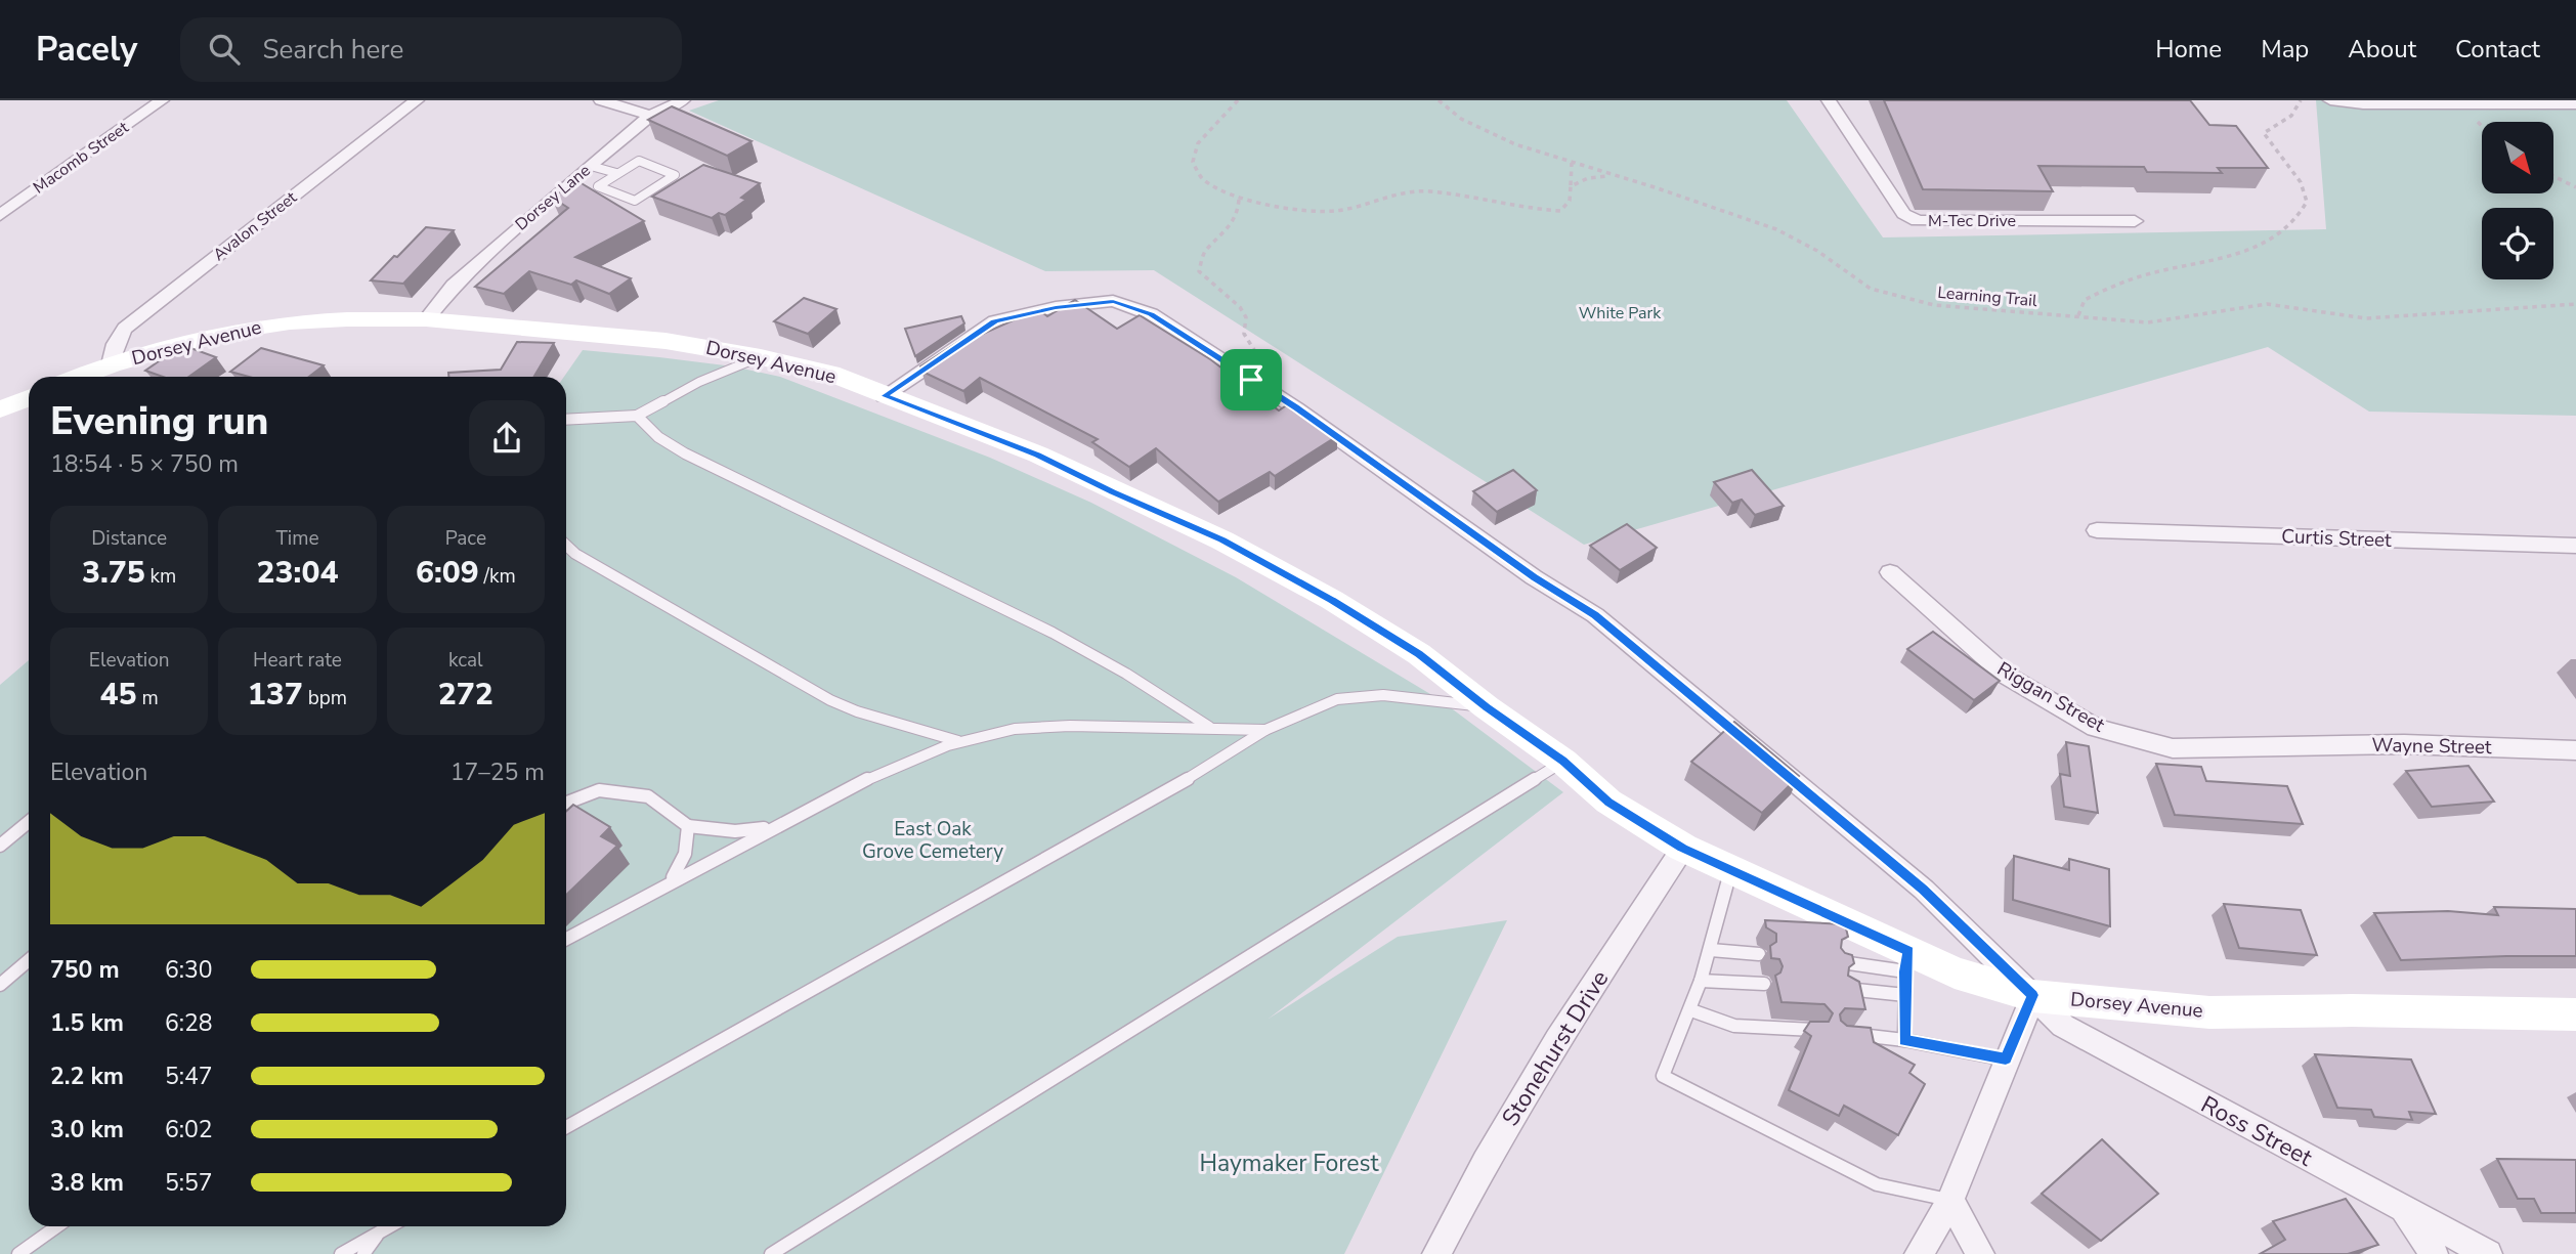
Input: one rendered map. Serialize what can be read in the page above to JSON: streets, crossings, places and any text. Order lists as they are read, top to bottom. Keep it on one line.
{"streets":{"street":["Macomb Street","Dorsey Lane","M-Tec Drive","Avalon Street","Dorsey Avenue","Curtis Street","Riggan Street","Wayne Street","Stonehurst Drive","Ross Street"],"path":["Learning Trail"]},"crossings":[["Dorsey Lane","Dorsey Avenue"],["Avalon Street","Dorsey Avenue"],["Dorsey Avenue","Stonehurst Drive"],["Dorsey Avenue","Ross Street"],["Riggan Street","Wayne Street"]],"parks":["White Park","East Oak Grove Cemetery","Haymaker Forest"],"north":"bottom right","page":{"header":"Pacely","search":"Search here","nav":["Home","Map","About","Contact"],"heading":["Evening run","18:54 · 5 × 750 m"],"stats":[["Distance","3.75 km"],["Time","23:04"],["Pace","6:09 /km"],["Elevation","45 m"],["Heart rate","137 bpm"],["kcal","272"]],"chart":["Elevation","17–25 m"],"list":[{"name":"750 m","note":"6:30"},{"name":"1.5 km","note":"6:28"},{"name":"2.2 km","note":"5:47"},{"name":"3.0 km","note":"6:02"},{"name":"3.8 km","note":"5:57"}]}}
